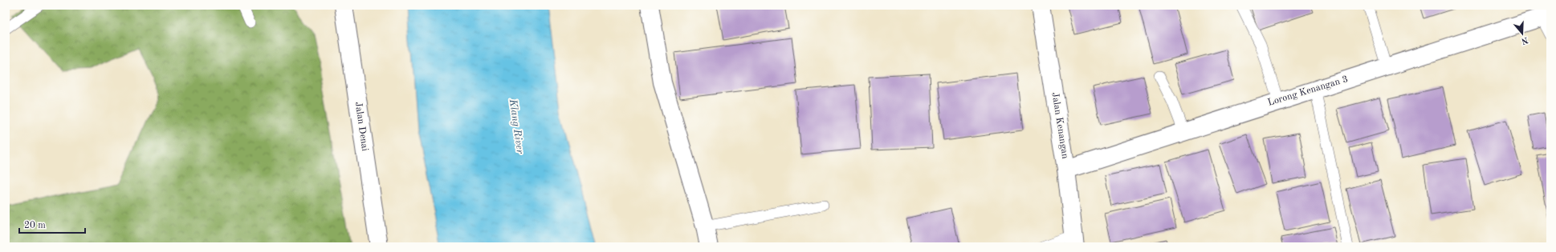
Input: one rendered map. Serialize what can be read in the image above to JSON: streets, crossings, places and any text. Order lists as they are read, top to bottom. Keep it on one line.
{"streets":{"street":["Lorong Kenangan 3","Jalan Kenangan","Jalan Denai"]},"crossings":[["Lorong Kenangan 3","Jalan Kenangan"]],"water":["Klang River"],"scale_bar":"20 m","north":"bottom"}
